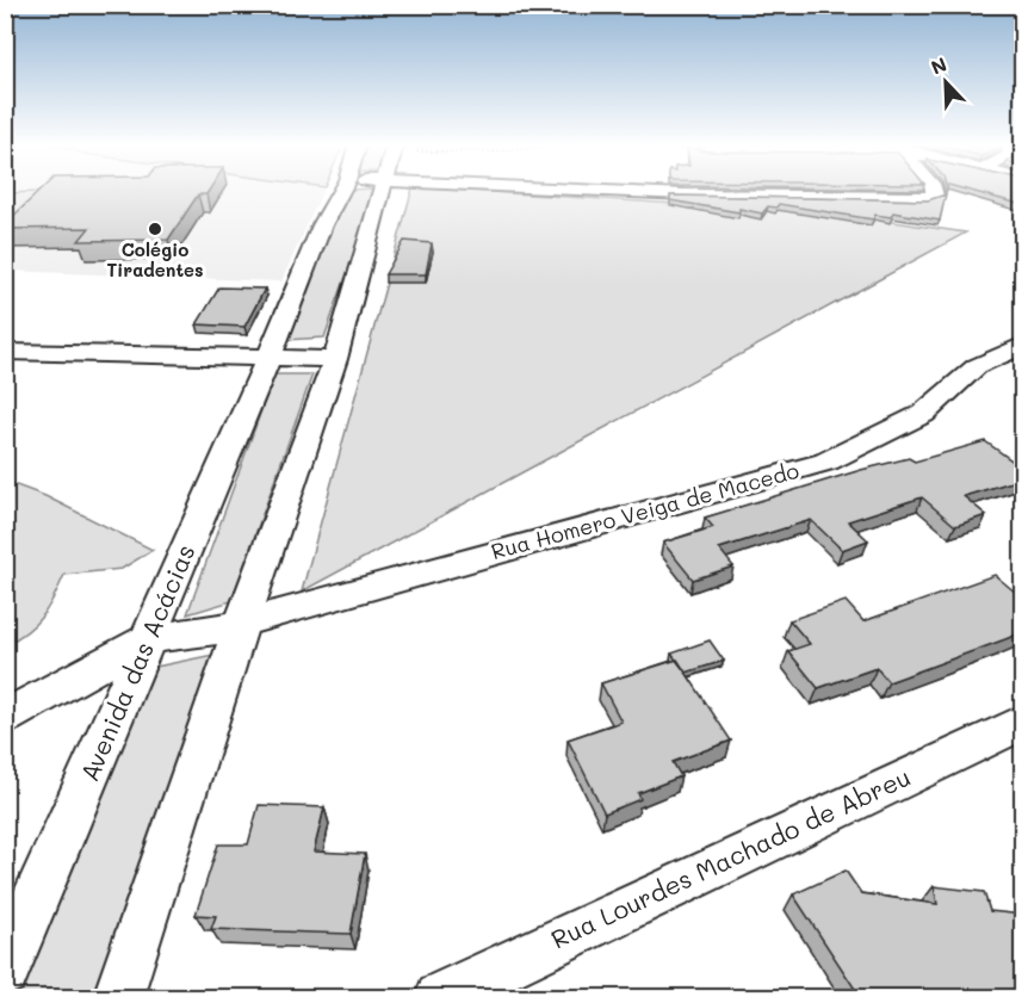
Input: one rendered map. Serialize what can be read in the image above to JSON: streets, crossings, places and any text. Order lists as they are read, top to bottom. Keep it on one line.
{"streets":{"street":["Rua Homero Veiga de Macedo","Avenida das Acácias","Rua Lourdes Machado de Abreu"]},"crossings":[["Rua Homero Veiga de Macedo","Avenida das Acácias"]],"places":["Colégio Tiradentes"],"north":"top left"}
